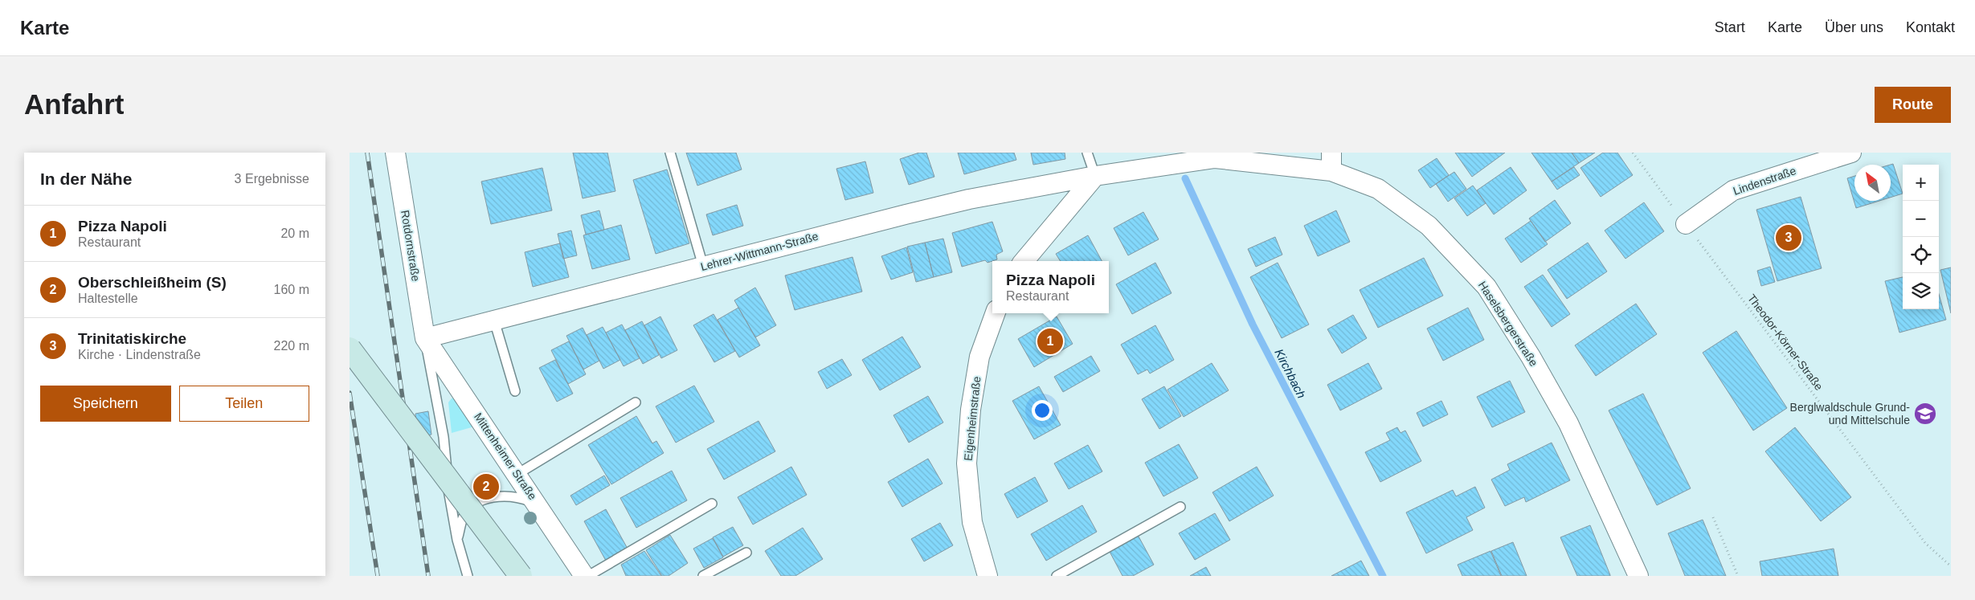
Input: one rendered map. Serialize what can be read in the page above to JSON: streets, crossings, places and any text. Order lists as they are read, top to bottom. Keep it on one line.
{"streets":{"street":["Lindenstraße","Rotdornstraße","Lehrer-Wittmann-Straße","Haselsbergerstraße","Eigenheimstraße","Mittenheimer Straße"],"path":["Theodor-Körner-Straße"]},"crossings":[["Lindenstraße","Theodor-Körner-Straße"],["Rotdornstraße","Lehrer-Wittmann-Straße"],["Rotdornstraße","Mittenheimer Straße"],["Lehrer-Wittmann-Straße","Haselsbergerstraße"],["Lehrer-Wittmann-Straße","Mittenheimer Straße"]],"water":["Kirchbach"],"places":{"school or university":["Berglwaldschule Grund- und Mittelschule"]},"north":"top left","page":{"header":"Karte","nav":["Start","Karte","Über uns","Kontakt"],"buttons":["Route",["Speichern","Teilen"]],"title":"Anfahrt","heading":["In der Nähe","3 Ergebnisse"],"map_buttons":["+","−"],"list":[{"mark":"1","name":"Pizza Napoli","note":"Restaurant","value":"20 m"},{"mark":"2","name":"Oberschleißheim (S)","note":"Haltestelle","value":"160 m"},{"mark":"3","name":"Trinitatiskirche","note":"Kirche · Lindenstraße","value":"220 m"}],"pins":["3","1","2"],"popup":["Pizza Napoli","Restaurant"]}}
